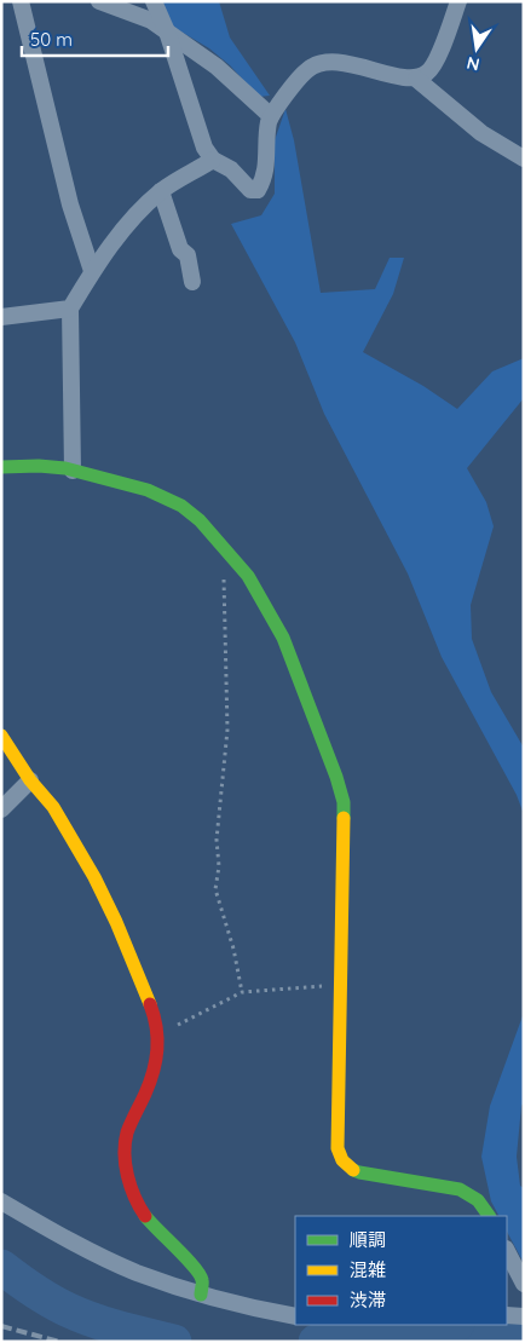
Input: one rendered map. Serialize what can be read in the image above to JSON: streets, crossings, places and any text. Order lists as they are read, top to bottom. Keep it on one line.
{"legend":["順調","混雑","渋滞"],"scale_bar":"50 m","north":"bottom"}
